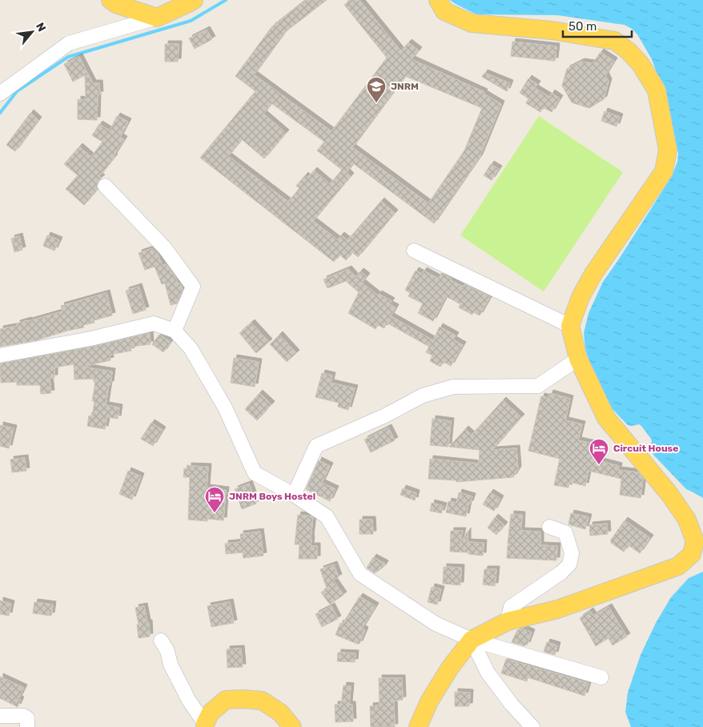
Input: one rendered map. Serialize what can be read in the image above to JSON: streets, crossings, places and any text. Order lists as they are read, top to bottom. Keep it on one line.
{"places":{"school or university":["JNRM"],"hotel":["Circuit House","JNRM Boys Hostel"]},"scale_bar":"50 m","north":"top right"}
